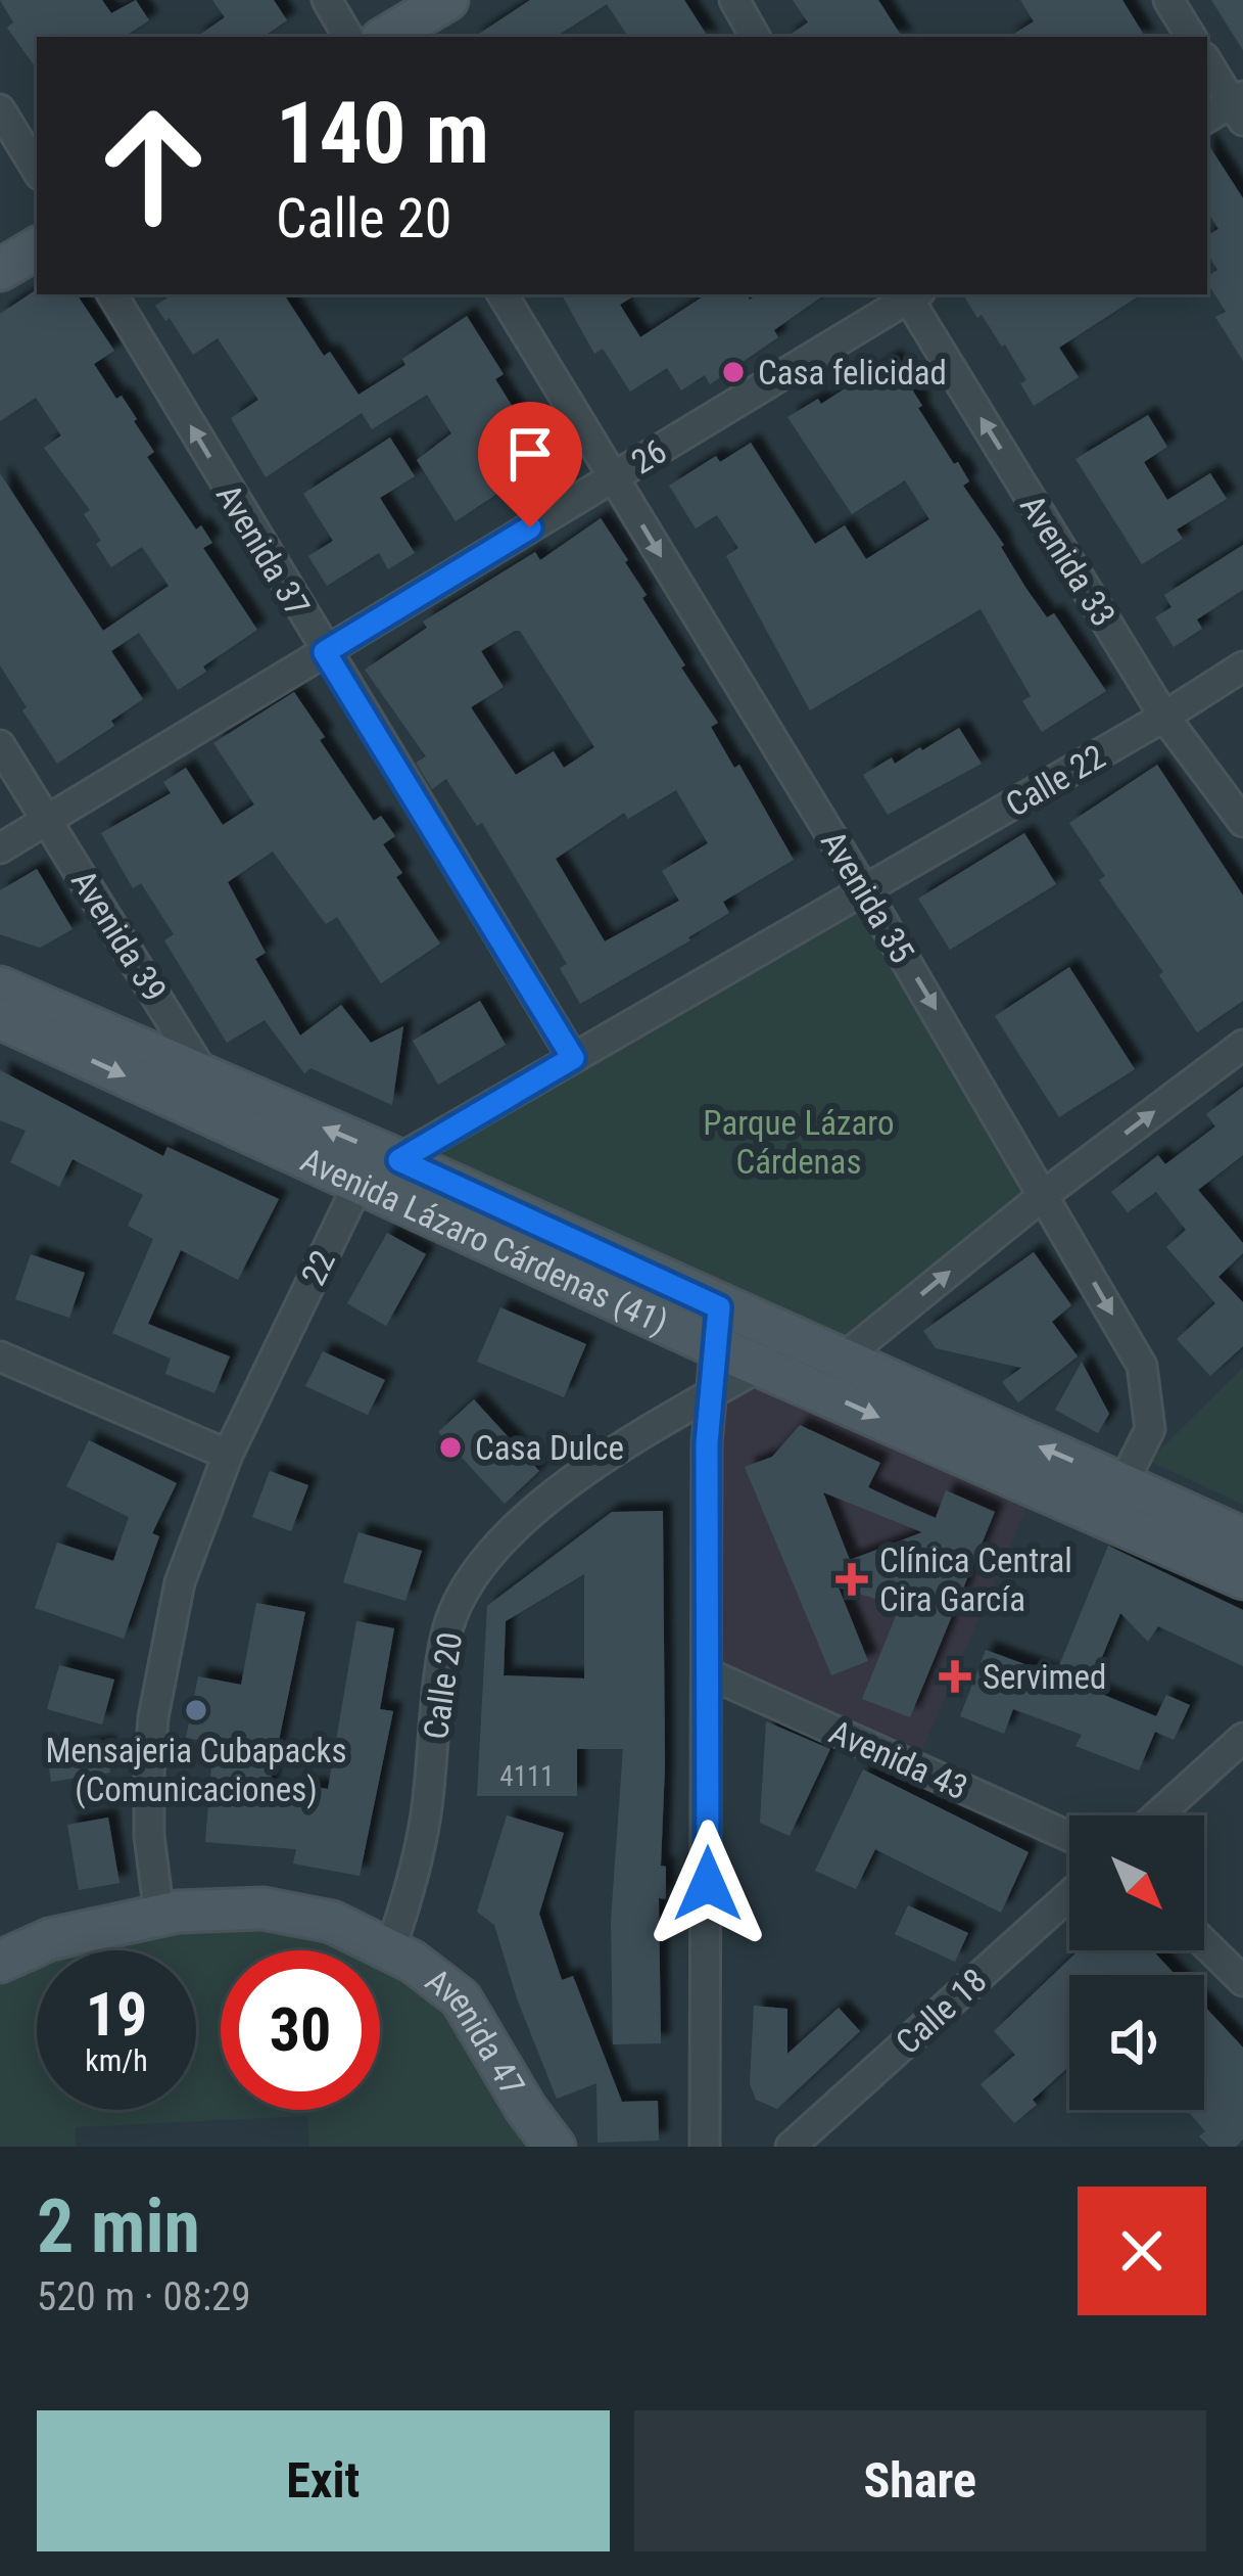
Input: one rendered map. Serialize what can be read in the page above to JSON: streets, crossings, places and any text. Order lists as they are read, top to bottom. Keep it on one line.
{"streets":{"main road":["Avenida Lázaro Cárdenas (41)","Avenida 47"],"street":["26","Avenida 37","Avenida 33","Calle 22","Avenida 35","Avenida 39","22","Calle 20","Avenida 43","Calle 18"]},"crossings":[["26","Avenida 37"],["26","Avenida 35"],["26","Avenida 39"],["Avenida 33","Calle 22"],["Calle 22","Avenida 35"],["Avenida 35","Avenida Lázaro Cárdenas (41)"],["Avenida 39","Avenida Lázaro Cárdenas (41)"],["Avenida Lázaro Cárdenas (41)","22"],["Avenida Lázaro Cárdenas (41)","Calle 20"],["22","Avenida 47"],["Calle 20","Avenida 47"]],"one_way":["Avenida 37","Avenida 33","Avenida 35"],"parks":["Parque Lázaro Cárdenas"],"places":{"other":["Casa felicidad","Casa Dulce","Mensajeria Cubapacks (Comunicaciones)"],"health":["Clínica Central Cira García","Servimed"]},"house_numbers":["4111"],"north":"bottom right","page":{"turn":["140 m","Calle 20"],"speed":"19 km/h","limit":"30","heading":["2 min","520 m · 08:29"],"buttons":["Exit","Share"]}}
